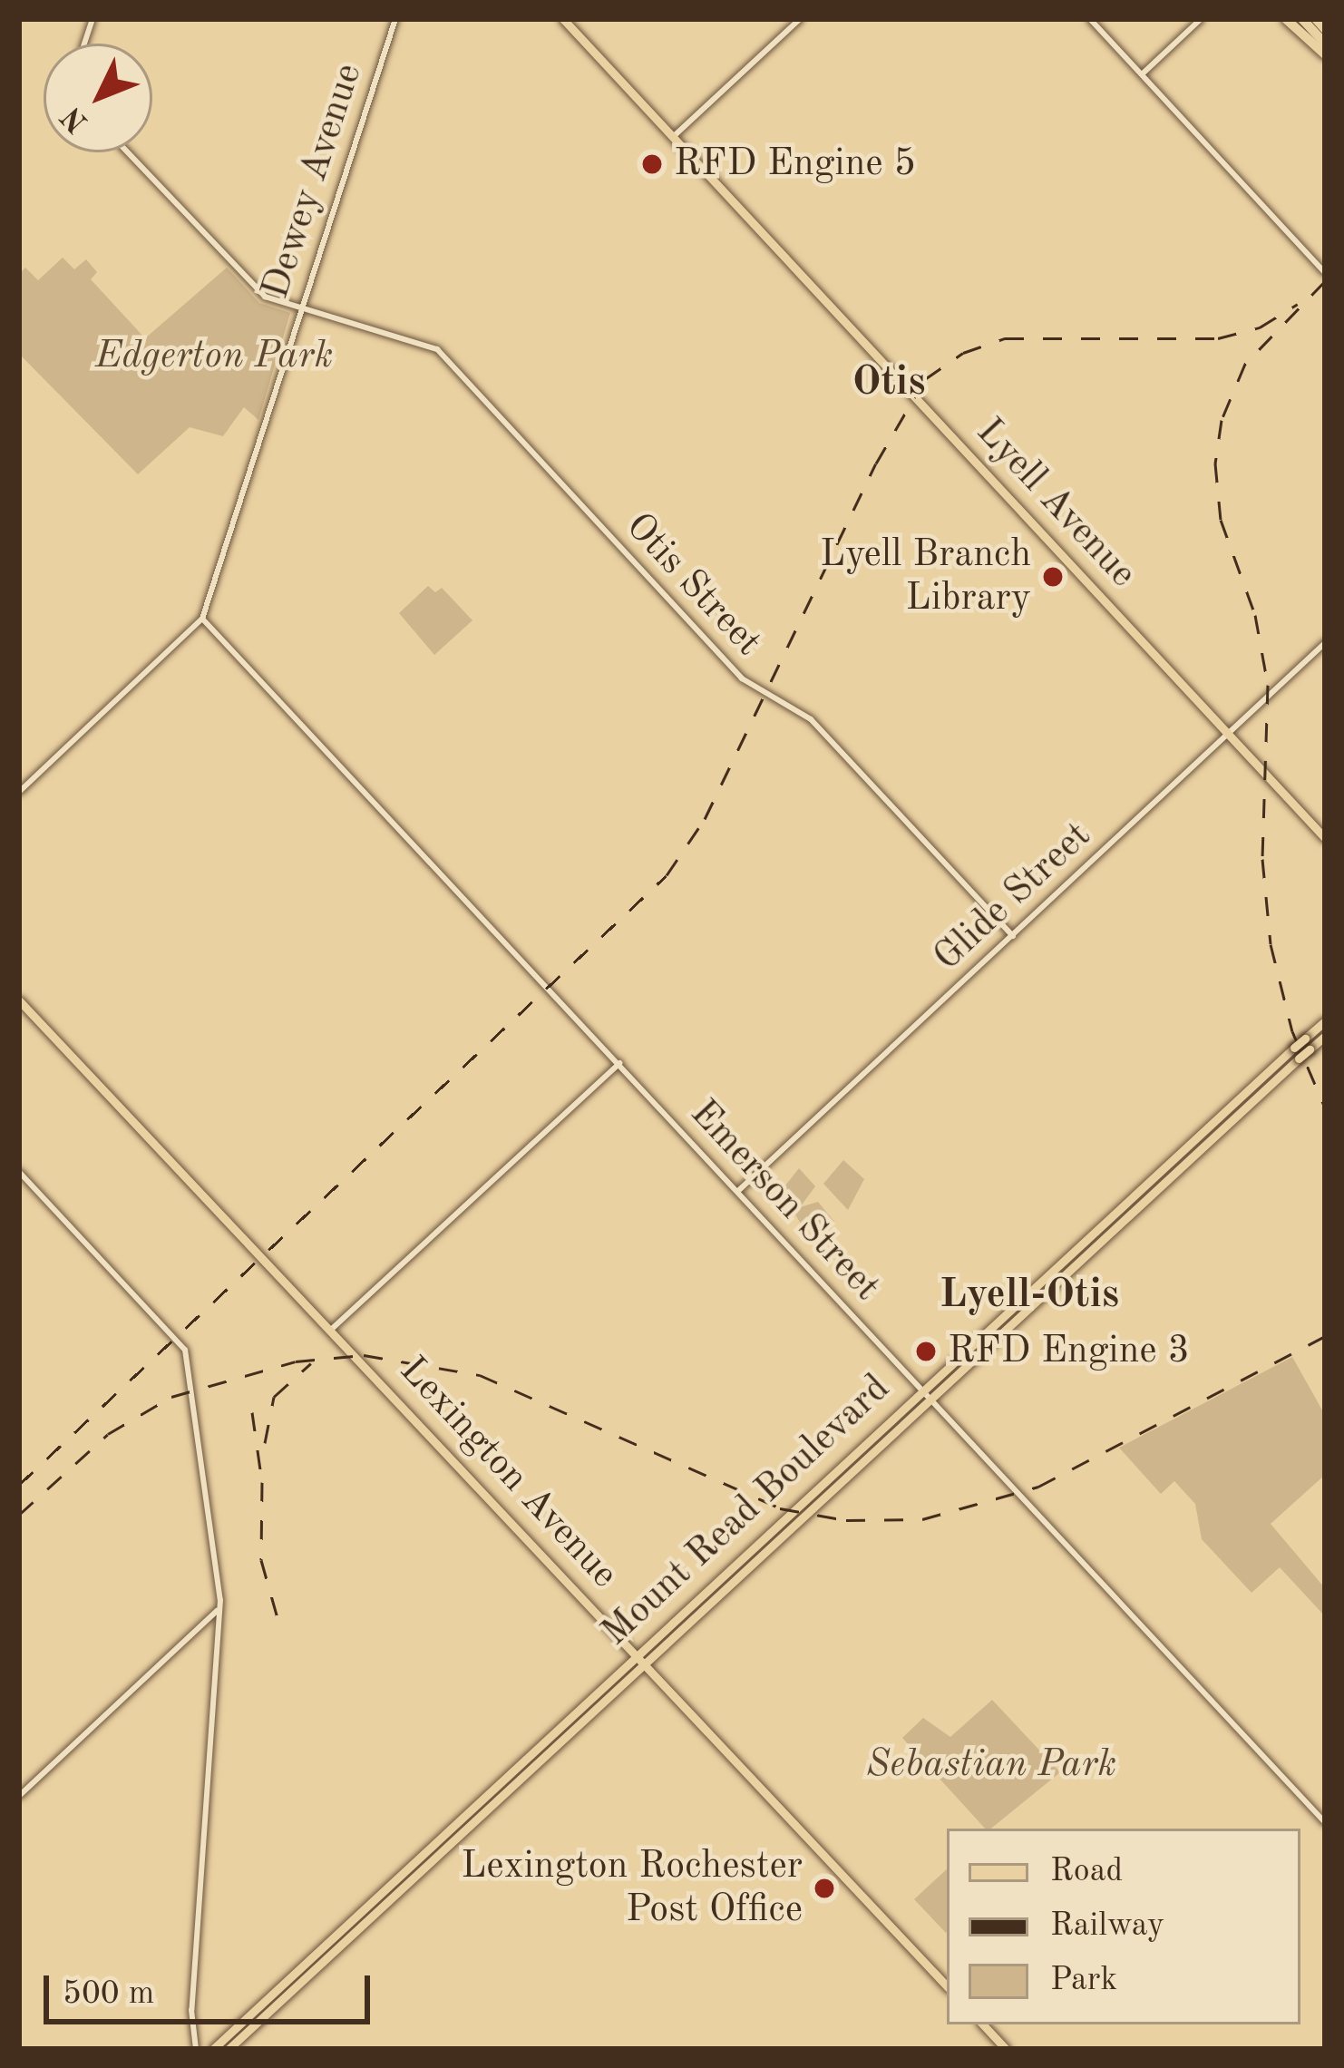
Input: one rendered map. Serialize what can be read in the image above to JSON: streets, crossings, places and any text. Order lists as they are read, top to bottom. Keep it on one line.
{"streets":{"main road":["Lyell Avenue","Lexington Avenue","Mount Read Boulevard"],"street":["Dewey Avenue","Otis Street","Glide Street","Emerson Street"]},"crossings":[["Dewey Avenue","Otis Street"],["Dewey Avenue","Emerson Street"],["Lyell Avenue","Glide Street"],["Otis Street","Glide Street"],["Glide Street","Emerson Street"],["Emerson Street","Mount Read Boulevard"],["Lexington Avenue","Mount Read Boulevard"]],"districts":["Otis","Lyell-Otis"],"parks":["Edgerton Park","Sebastian Park"],"places":["RFD Engine 5","Lyell Branch Library","RFD Engine 3","Lexington Rochester Post Office"],"legend":["Road","Railway","Park"],"scale_bar":"500 m","north":"bottom left"}
